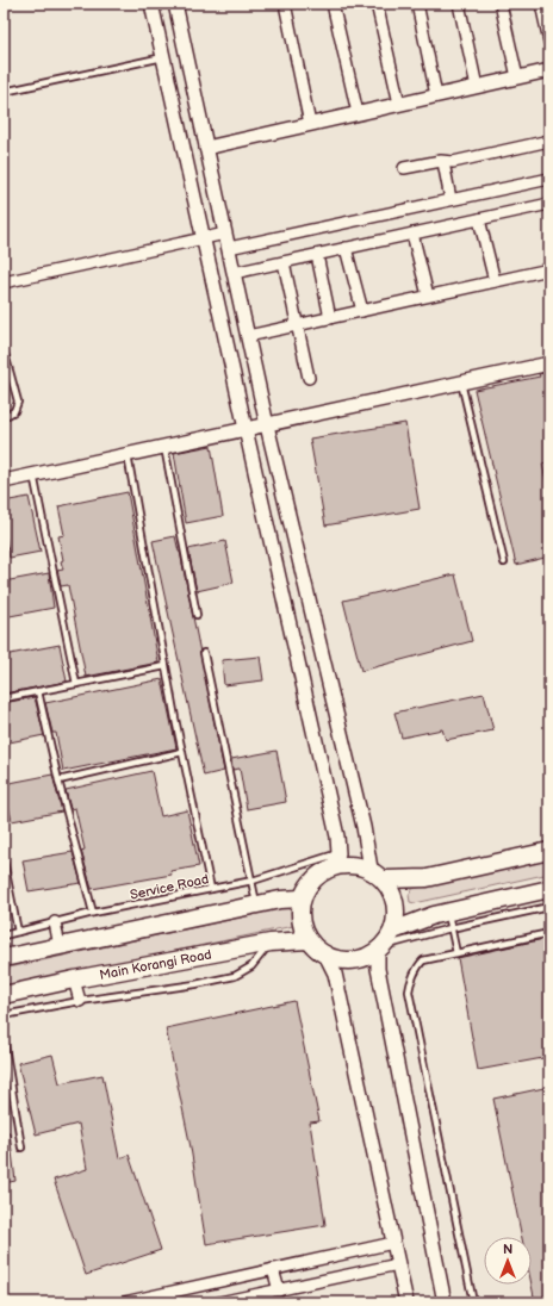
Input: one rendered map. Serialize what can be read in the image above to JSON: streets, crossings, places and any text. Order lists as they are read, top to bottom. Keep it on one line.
{"streets":{"main road":["Main Korangi Road"],"lane":["Service Road"]},"crossings":[["Service Road","Main Korangi Road"]],"north":"top"}
